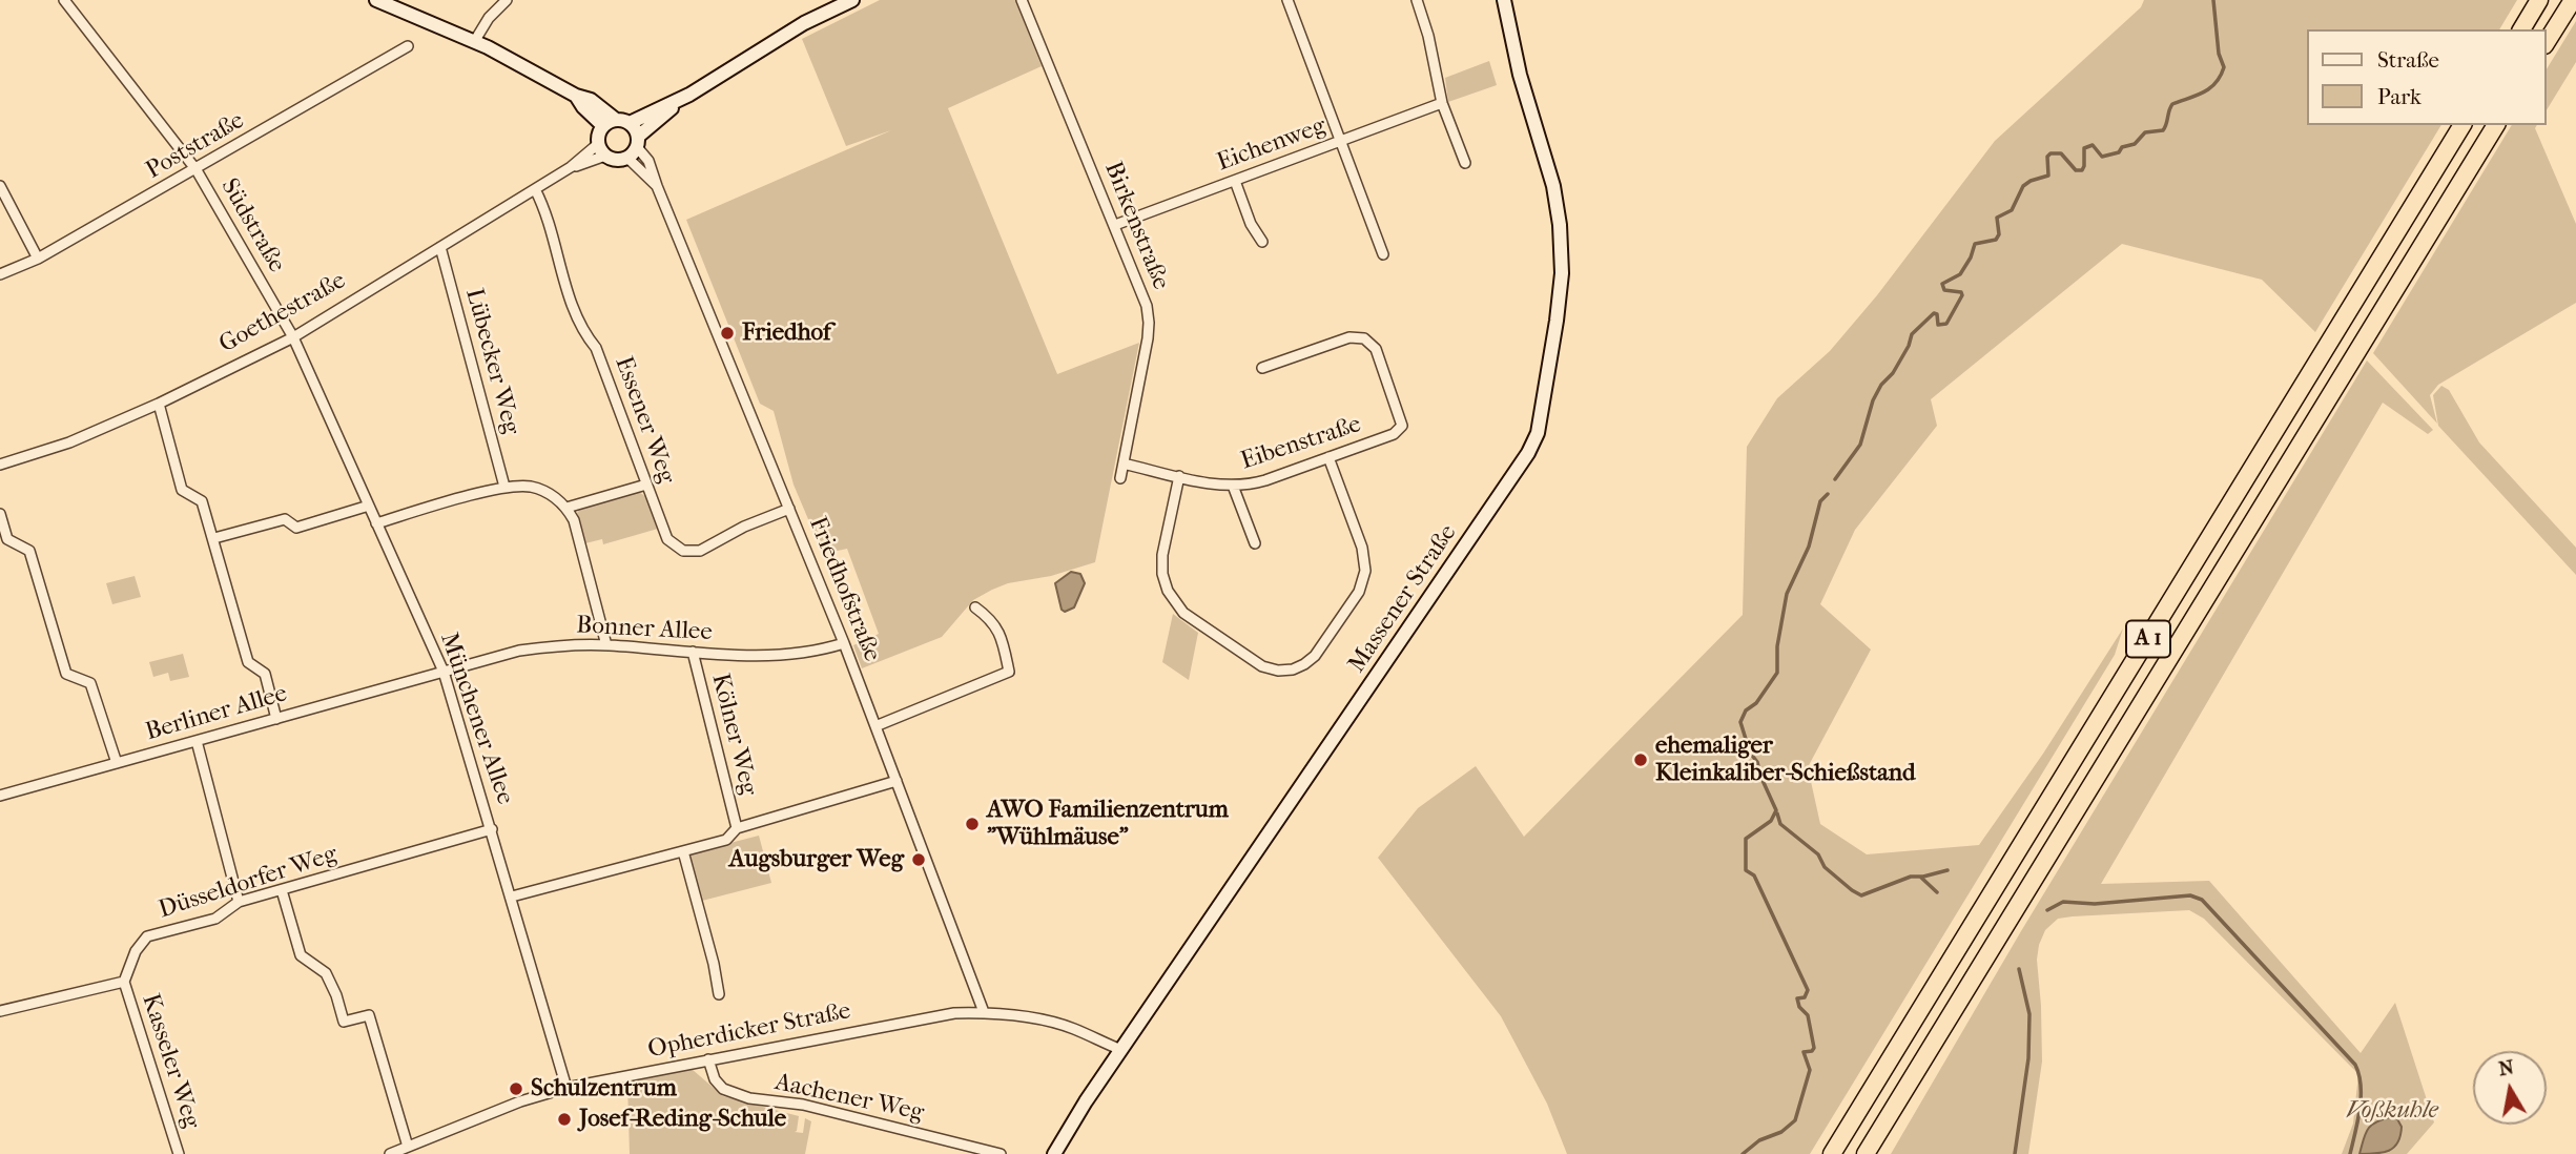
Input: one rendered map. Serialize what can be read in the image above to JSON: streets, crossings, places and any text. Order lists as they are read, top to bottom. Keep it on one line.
{"streets":{"highway":["A 1"],"street":["Eichenweg","Poststraße","Südstraße","Birkenstraße","Goethestraße","Lübecker Weg","Essener Weg","Eibenstraße","Friedhofstraße","Massener Straße","Bonner Allee","Berliner Allee","Münchener Allee","Kölner Weg","Düsseldorfer Weg","Opherdicker Straße","Kasseler Weg","Aachener Weg"]},"crossings":[["Eichenweg","Birkenstraße"],["Poststraße","Südstraße"],["Südstraße","Goethestraße"],["Südstraße","Münchener Allee"],["Birkenstraße","Eibenstraße"],["Goethestraße","Lübecker Weg"],["Goethestraße","Essener Weg"],["Goethestraße","Friedhofstraße"],["Goethestraße","Münchener Allee"],["Essener Weg","Friedhofstraße"],["Friedhofstraße","Bonner Allee"],["Friedhofstraße","Opherdicker Straße"],["Massener Straße","Opherdicker Straße"],["Bonner Allee","Berliner Allee"],["Bonner Allee","Münchener Allee"],["Bonner Allee","Kölner Weg"],["Berliner Allee","Münchener Allee"],["Münchener Allee","Düsseldorfer Weg"],["Münchener Allee","Opherdicker Straße"],["Düsseldorfer Weg","Kasseler Weg"],["Opherdicker Straße","Aachener Weg"]],"parks":["Voßkuhle"],"places":["Friedhof","ehemaliger Kleinkaliber-Schießstand","AWO Familienzentrum \"Wühlmäuse\"","Augsburger Weg","Schulzentrum","Josef-Reding-Schule"],"legend":["Straße","Park"],"north":"top"}
